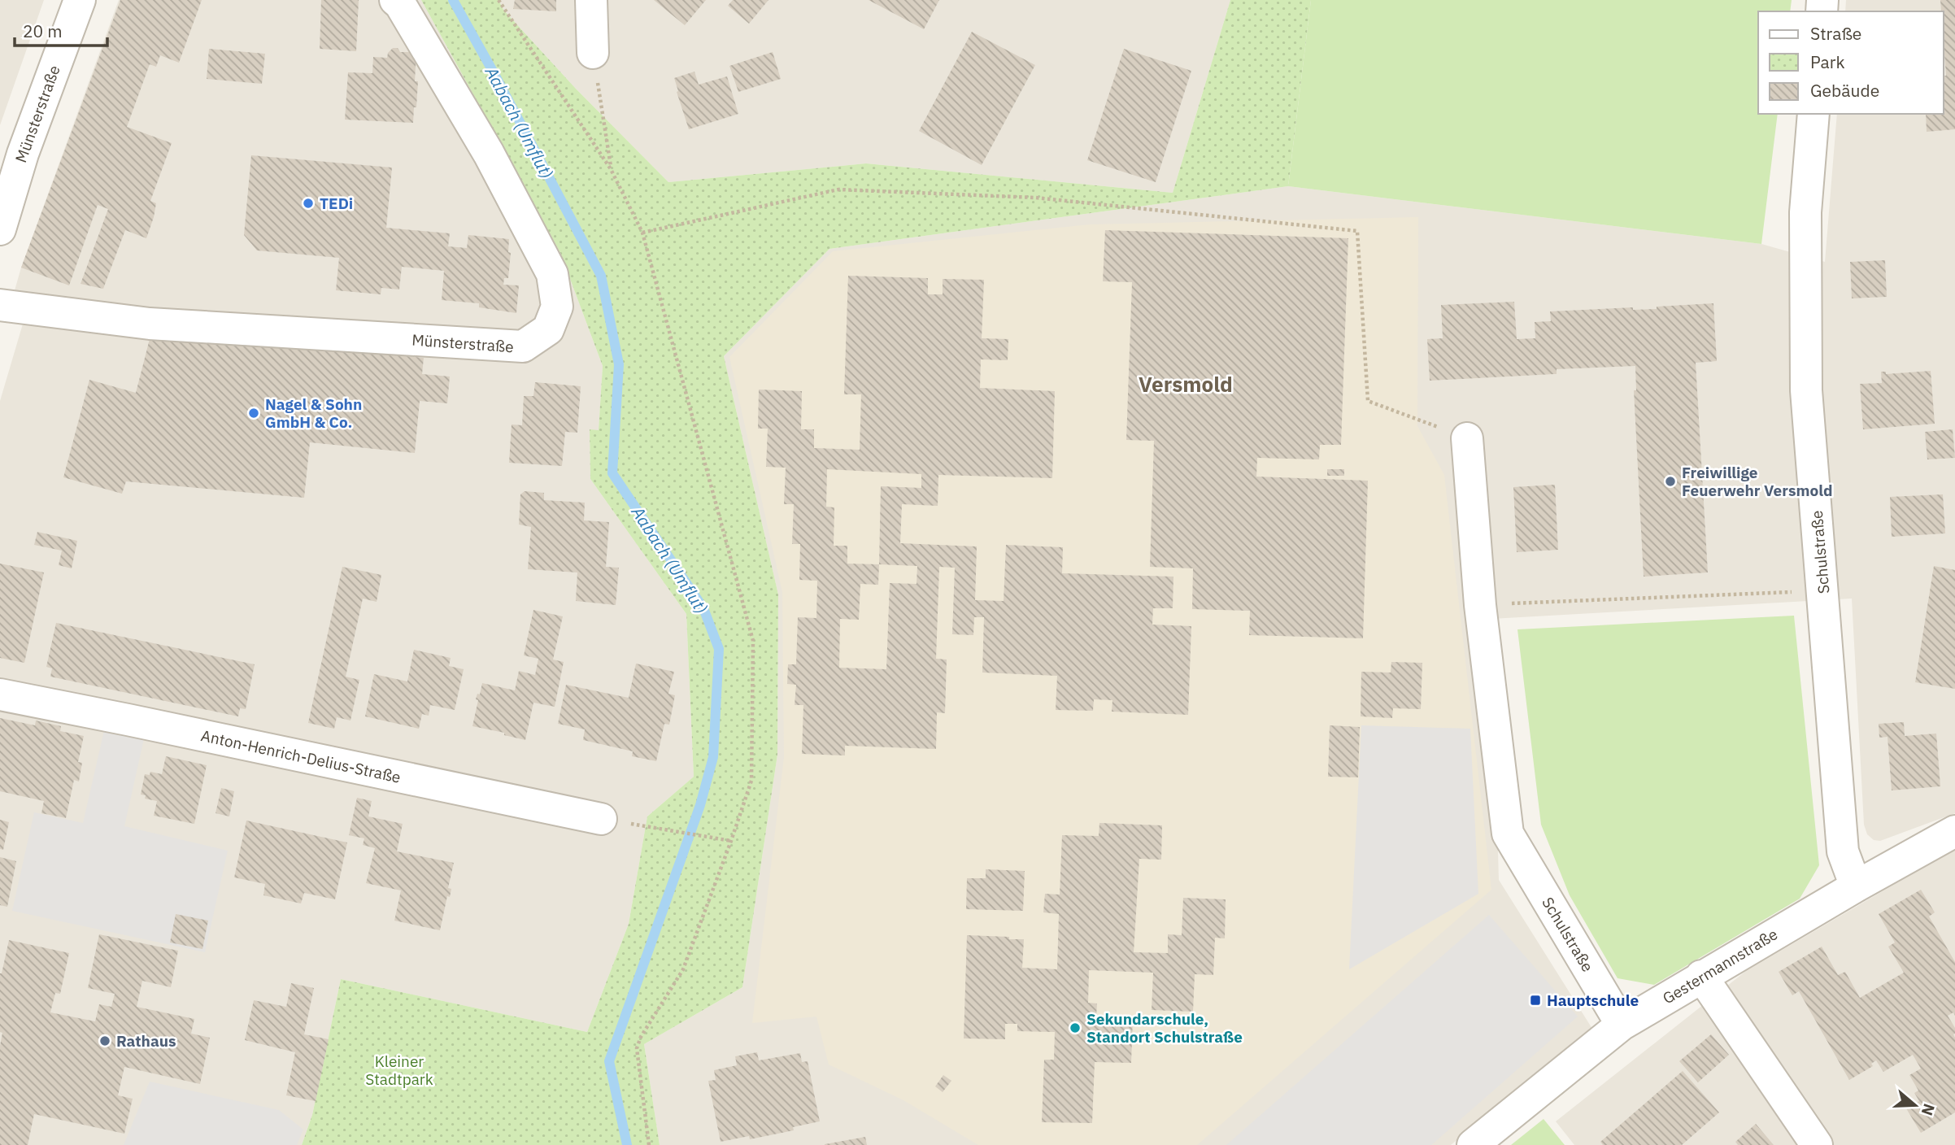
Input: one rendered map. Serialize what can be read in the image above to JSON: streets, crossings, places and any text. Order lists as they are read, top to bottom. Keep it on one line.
{"streets":{"street":["Münsterstraße","Schulstraße","Anton-Henrich-Delius-Straße","Gestermannstraße"]},"crossings":[["Schulstraße","Gestermannstraße"]],"districts":["Versmold"],"water":["Aabach (Umflut)"],"parks":["Kleiner Stadtpark"],"places":{"other":["TEDi","Nagel & Sohn GmbH & Co.","Freiwillige Feuerwehr Versmold","Sekundarschule, Standort Schulstraße","Rathaus"],"transit":["Hauptschule"]},"legend":["Straße","Park","Gebäude"],"scale_bar":"20 m","north":"right"}
